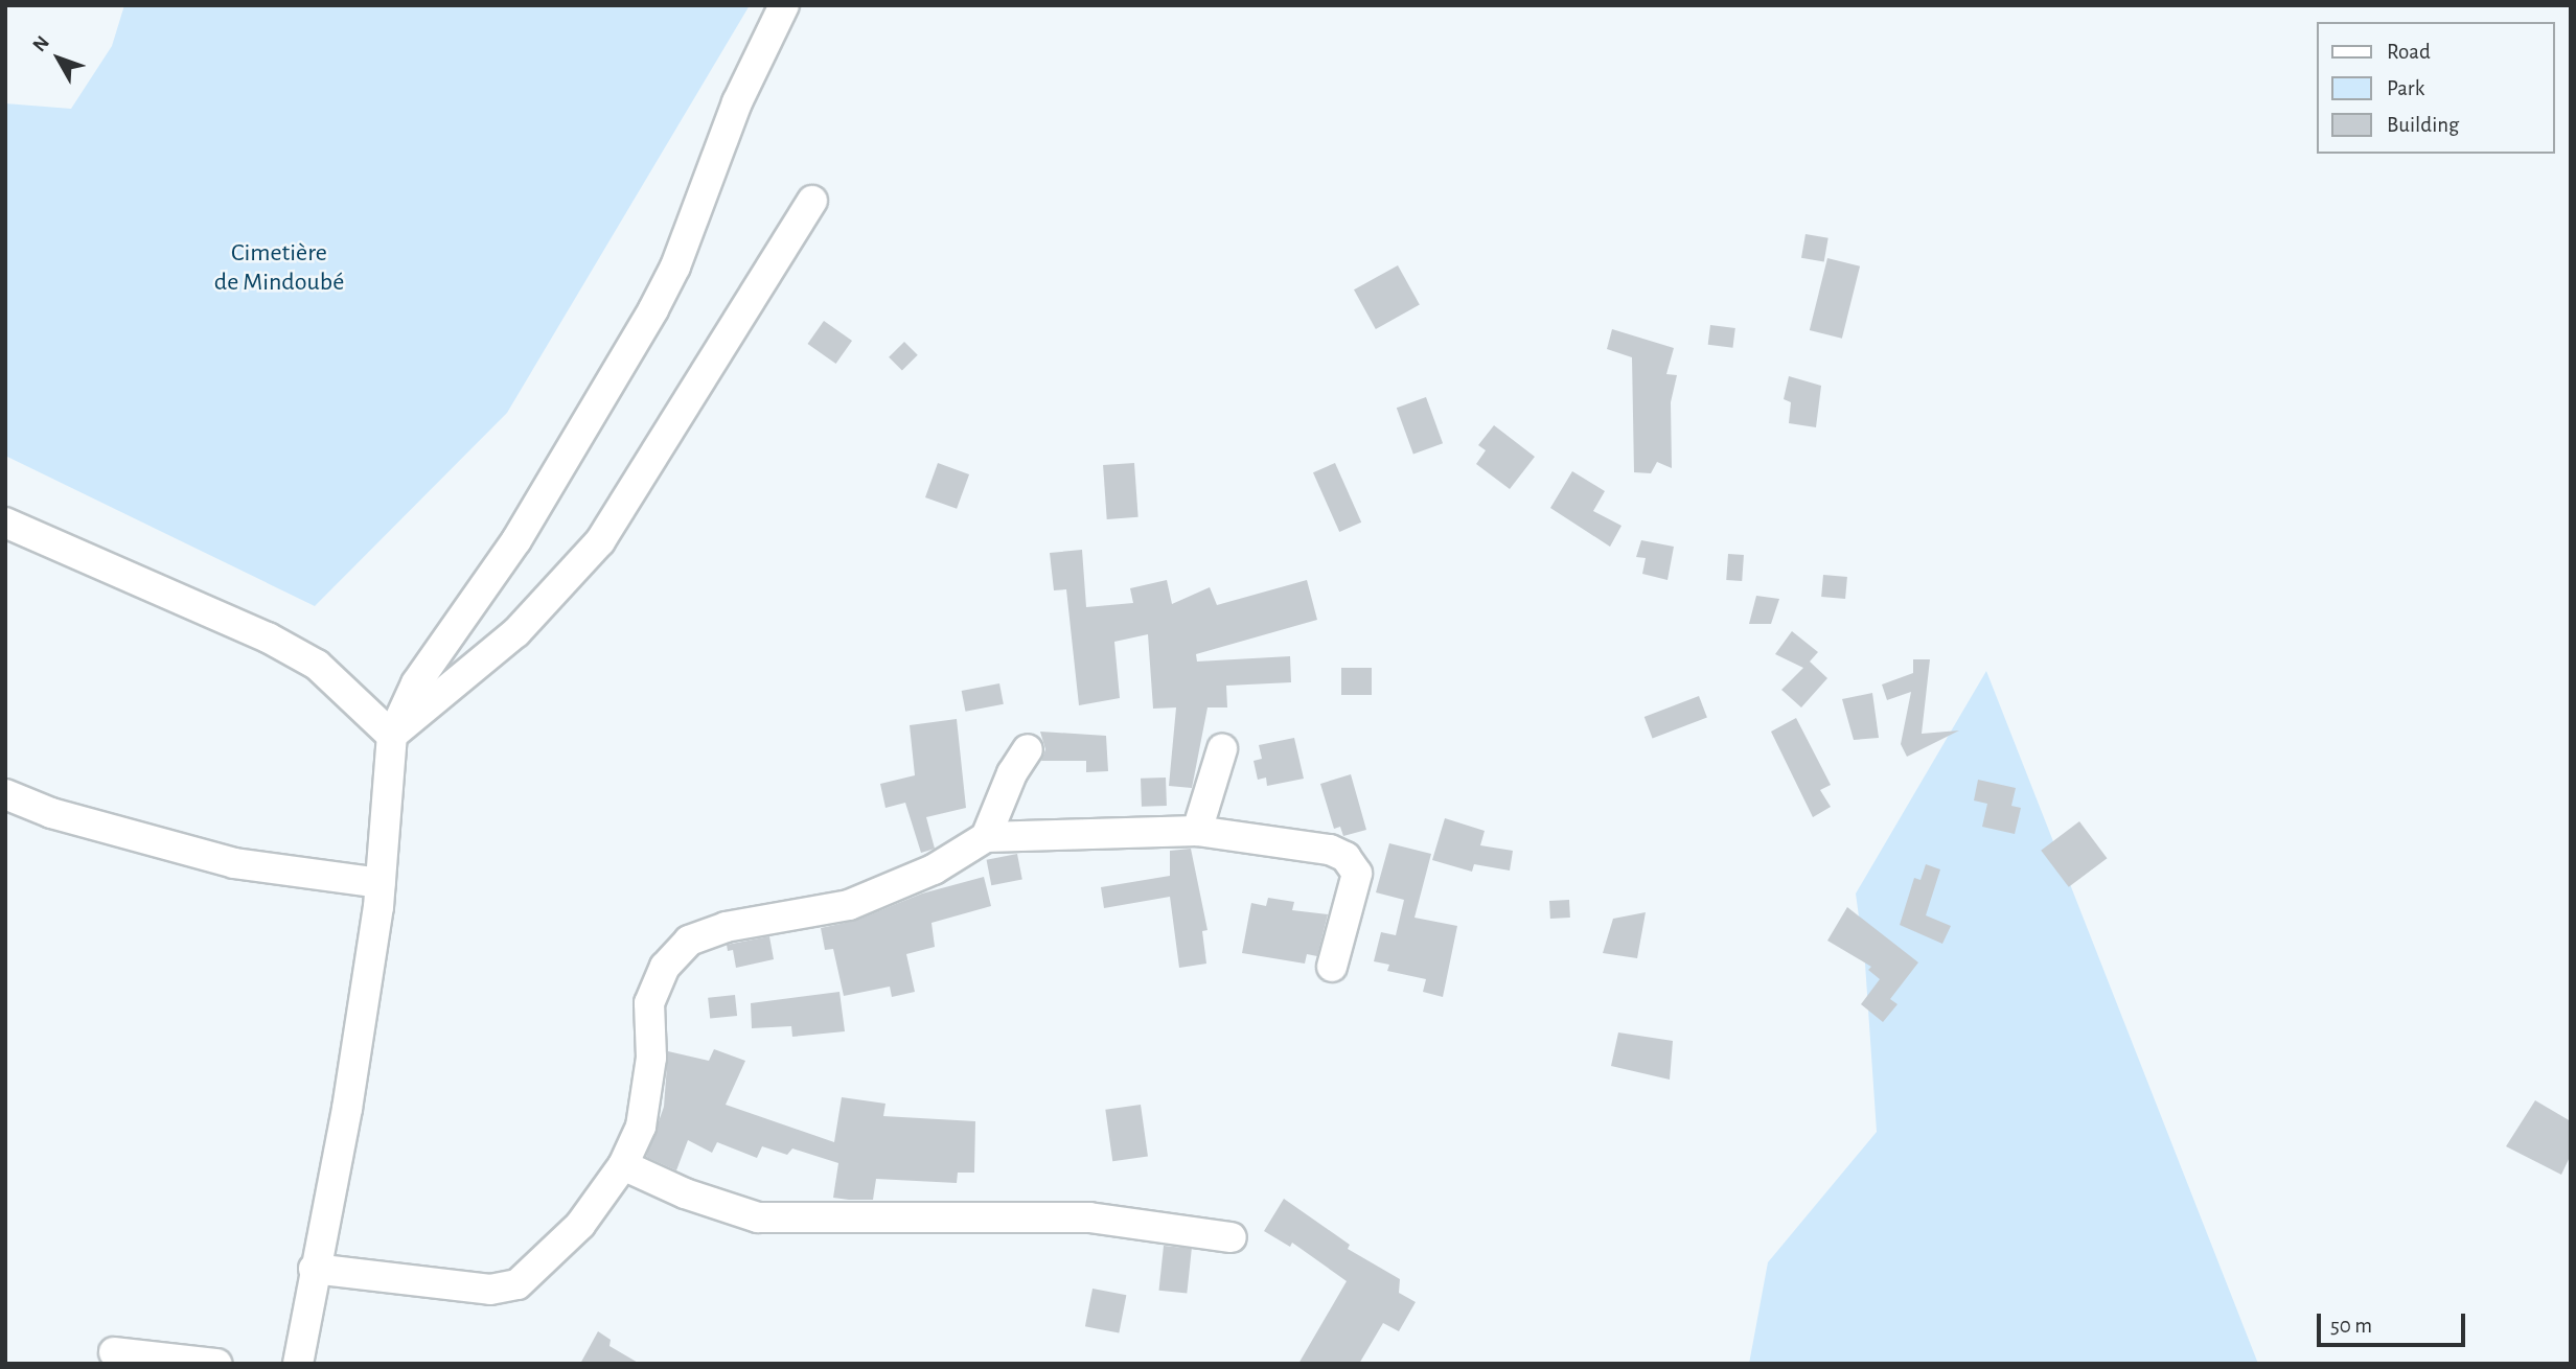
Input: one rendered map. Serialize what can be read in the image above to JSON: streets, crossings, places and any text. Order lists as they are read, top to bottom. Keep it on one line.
{"parks":["Cimetière de Mindoubé"],"legend":["Road","Park","Building"],"scale_bar":"50 m","north":"top left"}
